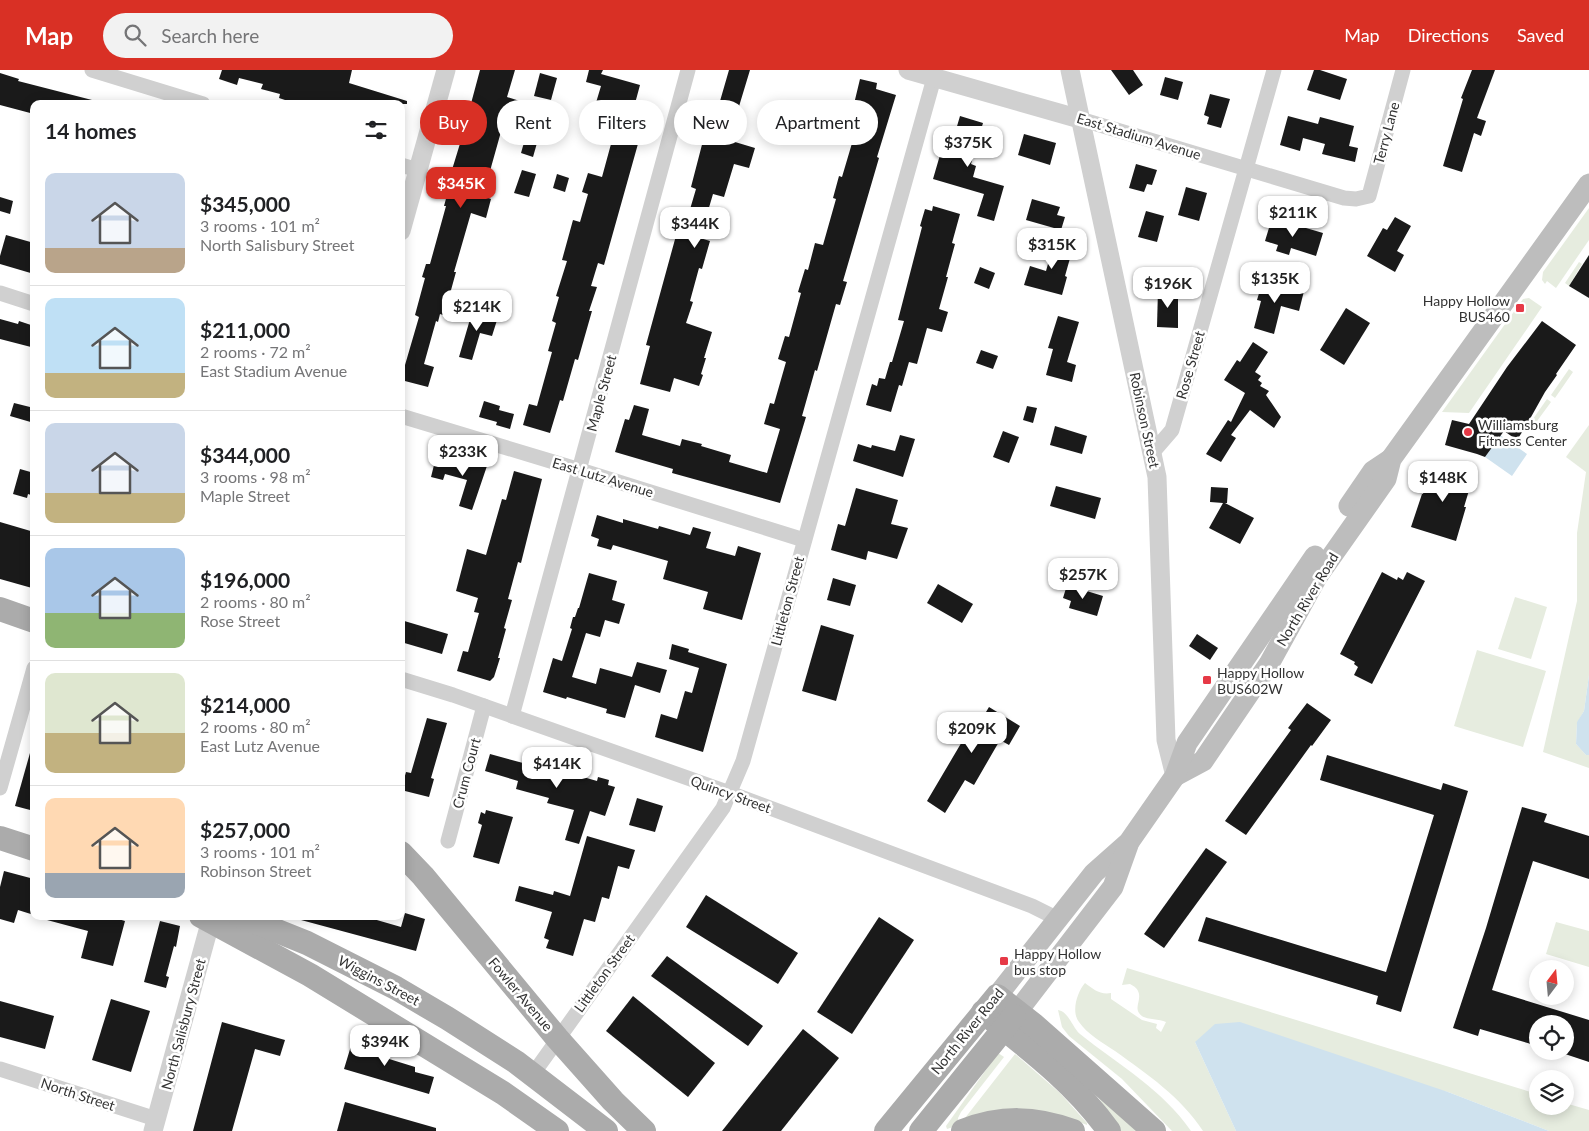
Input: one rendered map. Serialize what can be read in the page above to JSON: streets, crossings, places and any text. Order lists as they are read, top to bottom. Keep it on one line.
{"streets":{"main road":["North River Road","Wiggins Street","Fowler Avenue"],"street":["Terry Lane","East Stadium Avenue","Rose Street","Maple Street","Robinson Street","East Lutz Avenue","Littleton Street","Crum Court","Quincy Street","North Salisbury Street","North Street"]},"crossings":[["Terry Lane","East Stadium Avenue"],["East Stadium Avenue","Rose Street"],["East Stadium Avenue","Robinson Street"],["East Stadium Avenue","Littleton Street"],["Rose Street","Robinson Street"],["Maple Street","East Lutz Avenue"],["Maple Street","Quincy Street"],["Robinson Street","North River Road"],["East Lutz Avenue","Littleton Street"],["North River Road","Quincy Street"],["Littleton Street","Quincy Street"],["Littleton Street","Wiggins Street"],["Littleton Street","Fowler Avenue"],["Crum Court","Quincy Street"],["North Salisbury Street","North Street"]],"places":{"transit":["Happy Hollow BUS460","Happy Hollow BUS602W","Happy Hollow bus stop"],"other":["Williamsburg Fitness Center"]},"north":"top","page":{"header":"Map","search":"Search here","nav":["Map","Directions","Saved"],"chip":["Buy","Rent","Filters","New","Apartment"],"heading":"14 homes","price":["$375K","$345K","$211K","$344K","$315K","$135K","$196K","$214K","$233K","$148K","$257K","$209K","$414K","$394K"],"list":[{"name":"$345,000","note":"3 rooms · 101 m² · North Salisbury Street"},{"name":"$211,000","note":"2 rooms · 72 m² · East Stadium Avenue"},{"name":"$344,000","note":"3 rooms · 98 m² · Maple Street"},{"name":"$196,000","note":"2 rooms · 80 m² · Rose Street"},{"name":"$214,000","note":"2 rooms · 80 m² · East Lutz Avenue"},{"name":"$257,000","note":"3 rooms · 101 m² · Robinson Street"}]}}
